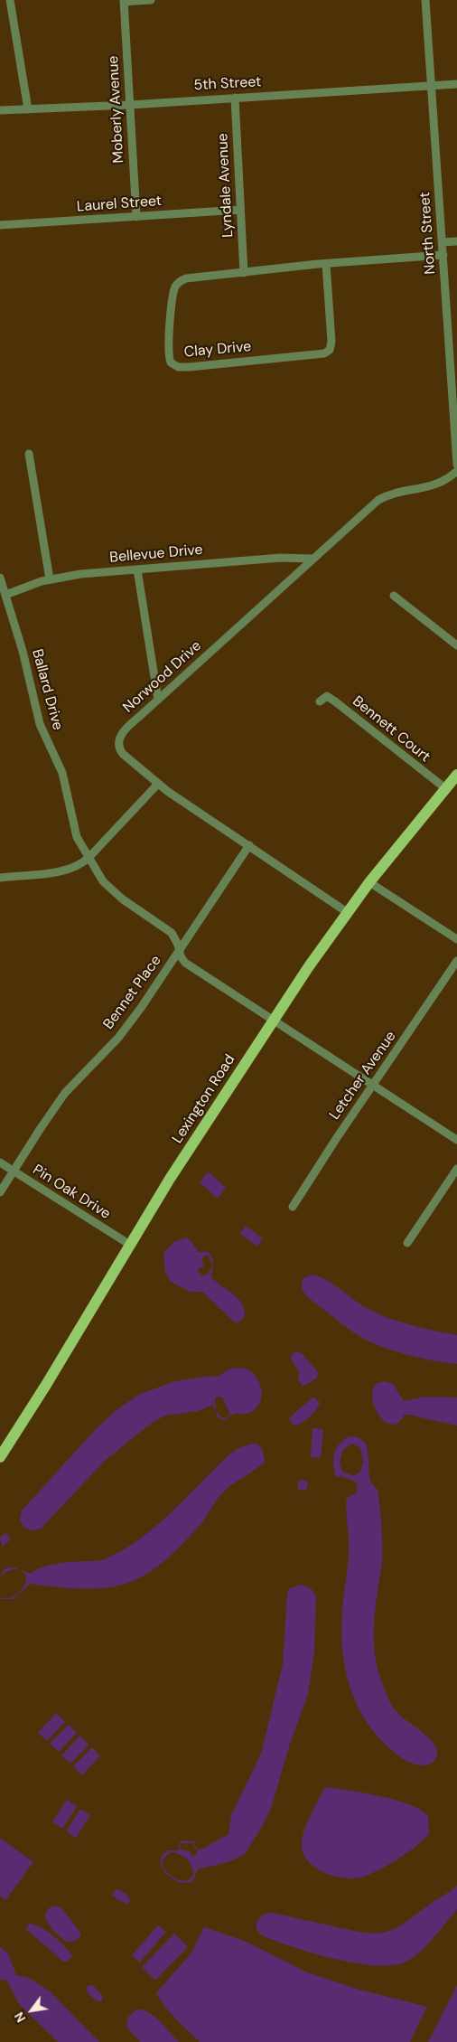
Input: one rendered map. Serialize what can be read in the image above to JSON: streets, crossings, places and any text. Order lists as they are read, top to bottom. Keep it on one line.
{"streets":{"main road":["Lexington Road"],"street":["5th Street","Moberly Avenue","Lyndale Avenue","Laurel Street","North Street","Clay Drive","Bellevue Drive","Norwood Drive","Ballard Drive","Bennett Court","Bennet Place","Letcher Avenue","Pin Oak Drive"]},"crossings":[["5th Street","Moberly Avenue"],["5th Street","Lyndale Avenue"],["5th Street","North Street"],["Moberly Avenue","Laurel Street"],["Lyndale Avenue","Laurel Street"],["Lyndale Avenue","Clay Drive"],["North Street","Clay Drive"],["Bellevue Drive","Norwood Drive"],["Bellevue Drive","Ballard Drive"],["Norwood Drive","Bennet Place"],["Norwood Drive","Lexington Road"],["Ballard Drive","Bennet Place"],["Ballard Drive","Letcher Avenue"],["Ballard Drive","Lexington Road"],["Bennett Court","Lexington Road"],["Bennet Place","Pin Oak Drive"],["Lexington Road","Pin Oak Drive"]],"north":"bottom left"}
